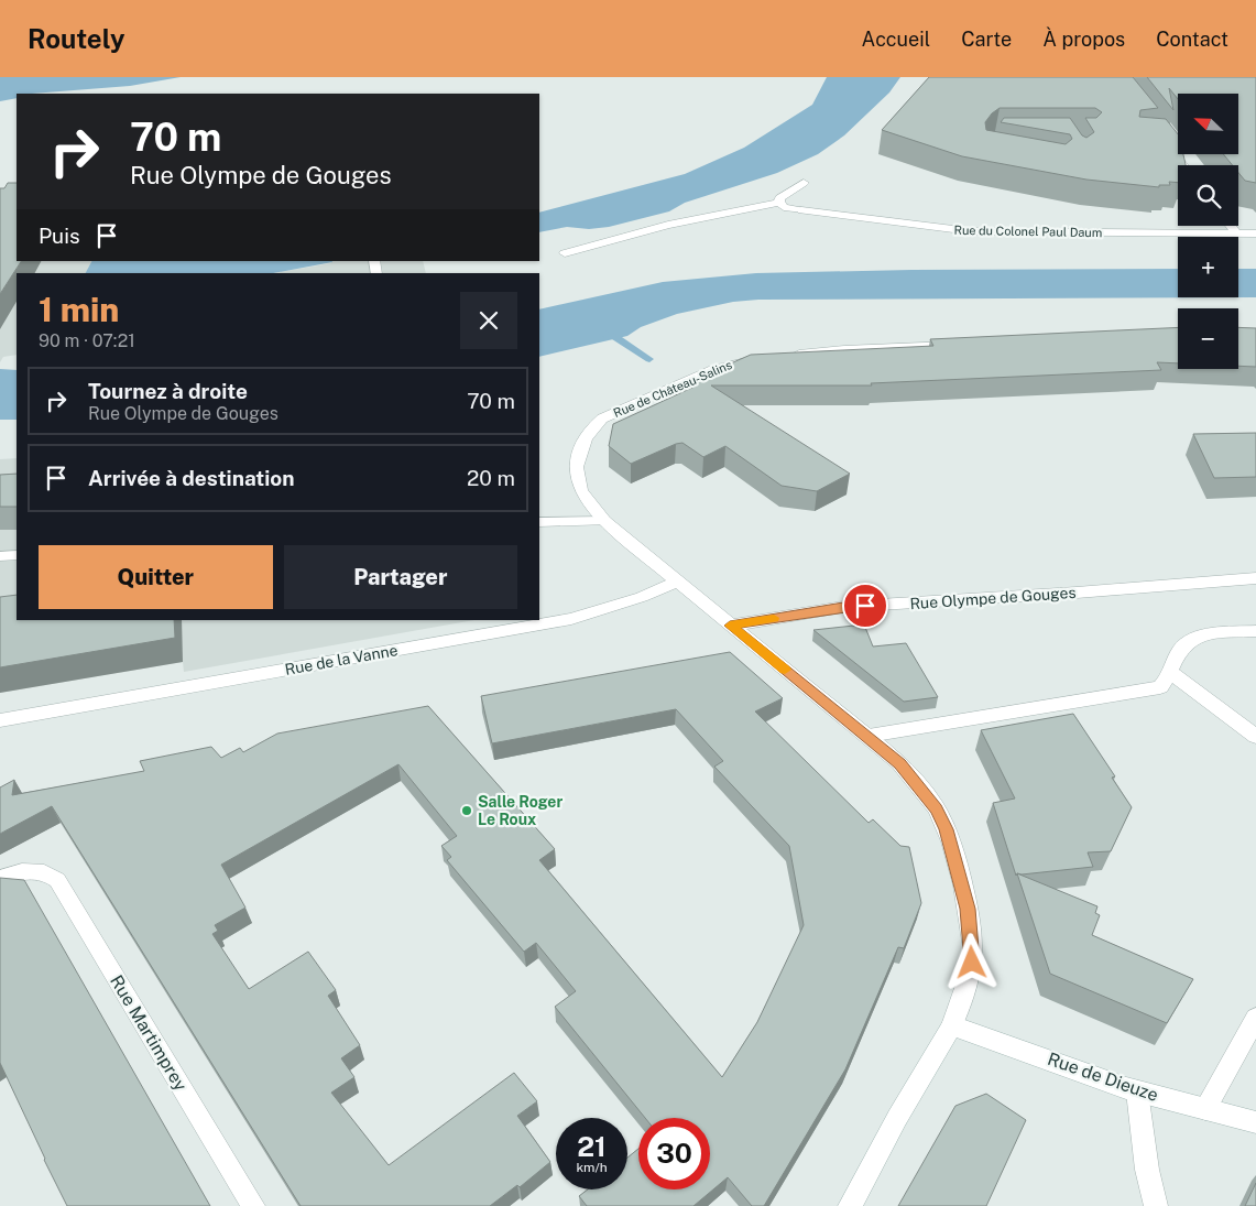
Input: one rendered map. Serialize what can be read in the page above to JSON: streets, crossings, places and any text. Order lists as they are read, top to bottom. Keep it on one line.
{"streets":{"street":["Rue du Colonel Paul Daum","Rue de Château-Salins","Rue Olympe de Gouges","Rue de la Vanne","Rue Martimprey","Rue de Dieuze"]},"crossings":[["Rue de Château-Salins","Rue Olympe de Gouges"],["Rue de Château-Salins","Rue de la Vanne"],["Rue de Château-Salins","Rue de Dieuze"]],"places":["Salle Roger Le Roux"],"north":"top left","page":{"header":"Routely","nav":["Accueil","Carte","À propos","Contact"],"map_buttons":["+","−"],"turn":["70 m","Rue Olympe de Gouges"],"then":"Puis","heading":["1 min","90 m · 07:21"],"list":[{"name":"Tournez à droite","note":"Rue Olympe de Gouges","value":"70 m"},{"name":"Arrivée à destination","value":"20 m"}],"buttons":["Quitter","Partager"],"speed":"21 km/h","limit":"30"}}
